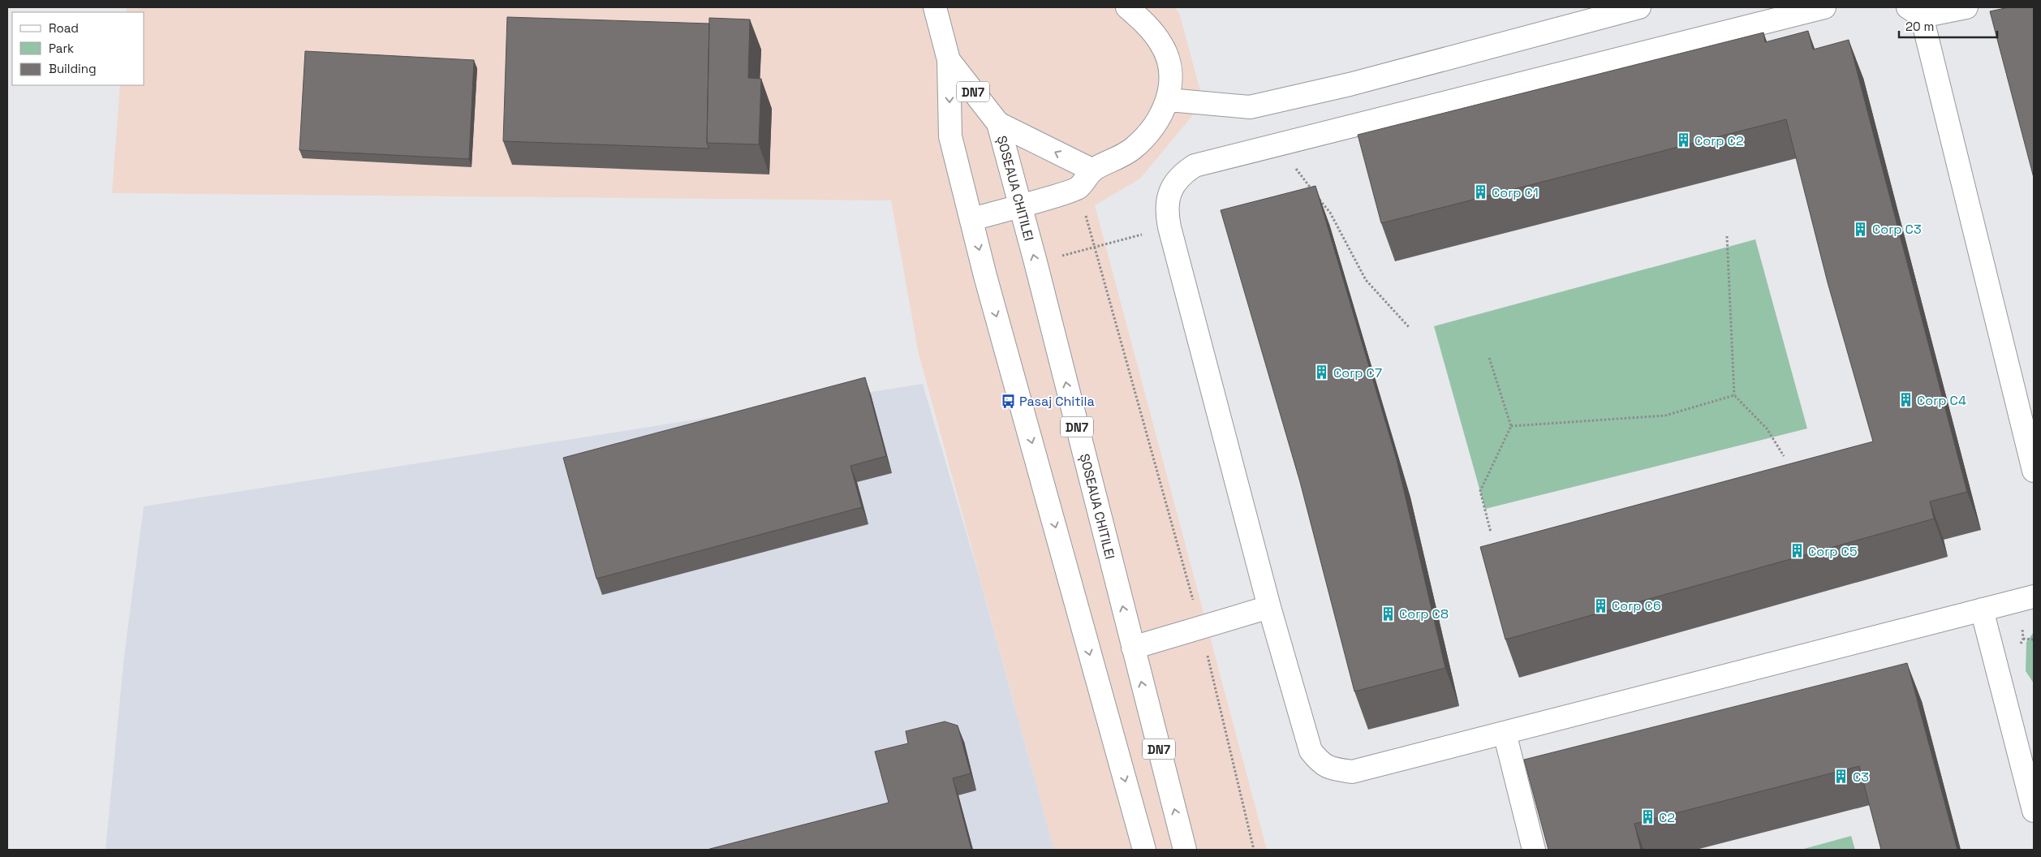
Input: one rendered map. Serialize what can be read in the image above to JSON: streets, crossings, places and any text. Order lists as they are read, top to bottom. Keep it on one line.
{"streets":{"street":["DN7","ȘOSEAUA CHITILEI"]},"places":{"building":["Corp C2","Corp C1","Corp C3","Corp C7","Corp C4","Corp C5","Corp C6","Corp C8","C3","C2"],"bus stop":["Pasaj Chitila"]},"legend":["Road","Park","Building"],"scale_bar":"20 m"}
